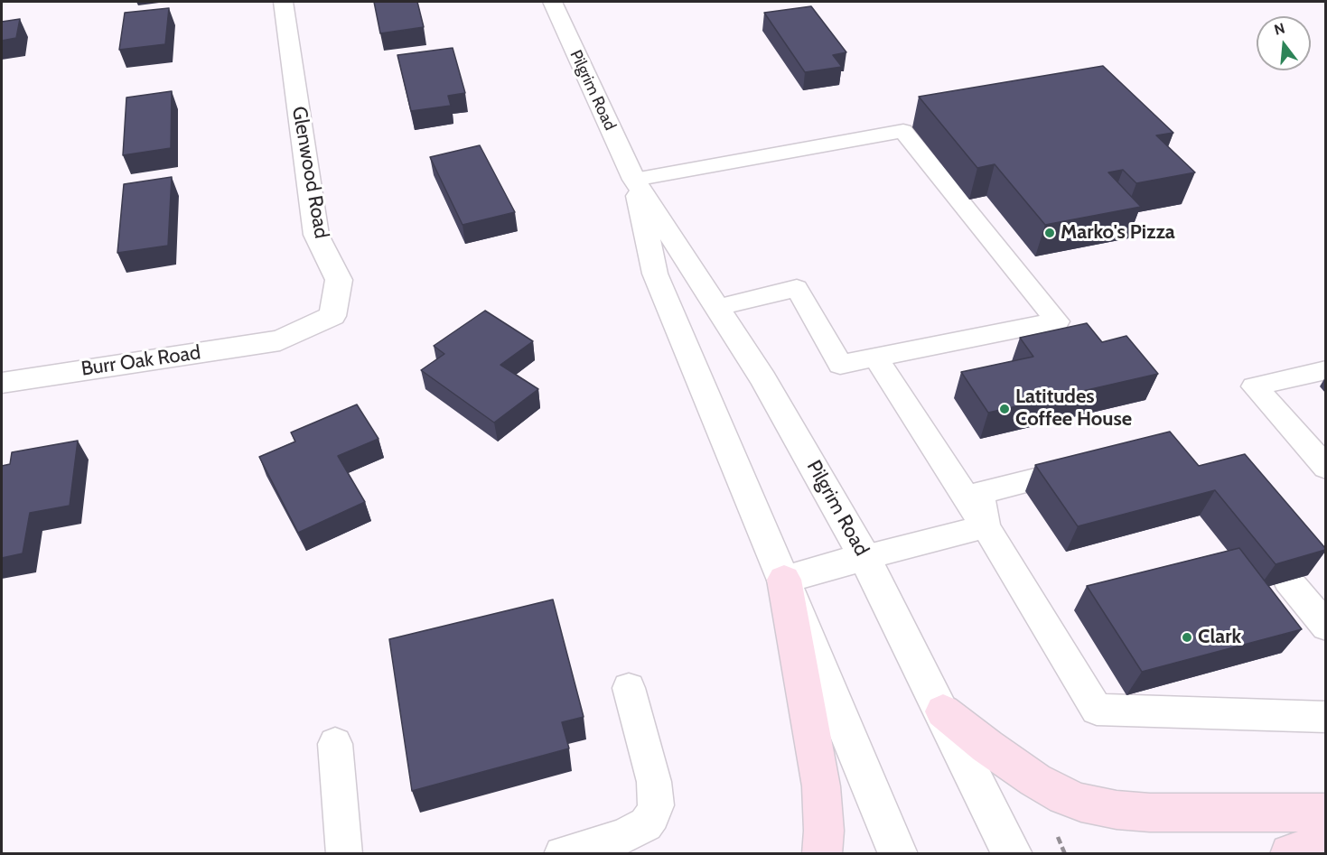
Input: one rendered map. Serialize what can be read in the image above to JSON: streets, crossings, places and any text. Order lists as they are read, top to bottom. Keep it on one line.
{"streets":{"street":["Pilgrim Road","Glenwood Road","Burr Oak Road"]},"crossings":[["Glenwood Road","Burr Oak Road"]],"places":["Marko's Pizza","Latitudes Coffee House","Clark"],"north":"top"}
